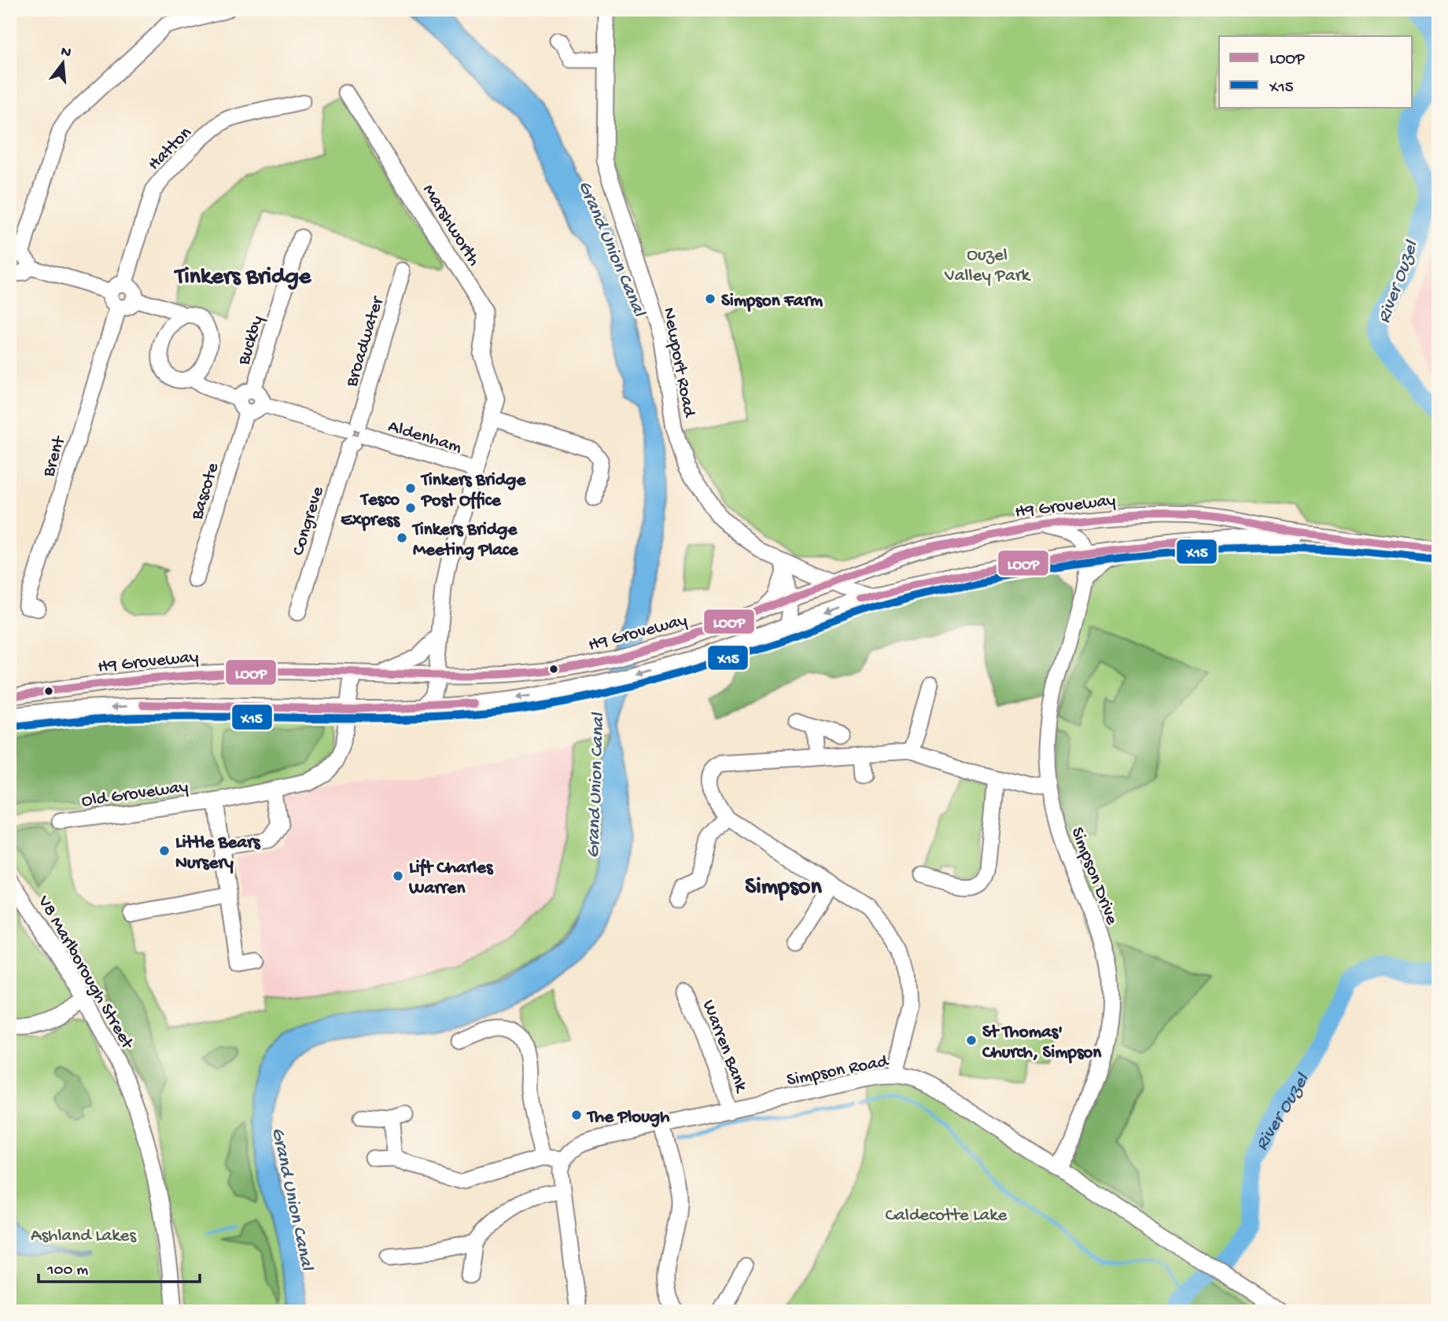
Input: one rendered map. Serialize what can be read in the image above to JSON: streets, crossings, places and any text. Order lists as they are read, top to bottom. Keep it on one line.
{"streets":{"street":["Hatton","Marshworth","Buckby","Broadwater","Newport Road","Aldenham","Brent","Bascote","H9 Groveway","Congreve","Old Groveway","Simpson Drive","V8 Marlborough Street","Warren Bank","Simpson Road"]},"crossings":[["Hatton","Brent"],["Marshworth","Aldenham"],["Marshworth","H9 Groveway"],["Buckby","Aldenham"],["Buckby","Bascote"],["Broadwater","Aldenham"],["Broadwater","Congreve"],["Newport Road","H9 Groveway"],["Aldenham","Bascote"],["Aldenham","Congreve"],["H9 Groveway","Old Groveway"],["H9 Groveway","Simpson Drive"],["Simpson Drive","Simpson Road"],["Warren Bank","Simpson Road"]],"districts":["Tinkers Bridge","Simpson"],"water":["Grand Union Canal","River Ouzel"],"parks":["Ouzel Valley Park","Caldecotte Lake","Ashland Lakes"],"places":["Simpson Farm","Tinkers Bridge Post Office","Tesco Express","Tinkers Bridge Meeting Place","Little Bears Nursery","Lift Charles Warren","St Thomas' Church, Simpson","The Plough"],"lines":["transit line LOOP","transit line X15"],"legend":["LOOP","X15"],"scale_bar":"100 m","north":"top"}
